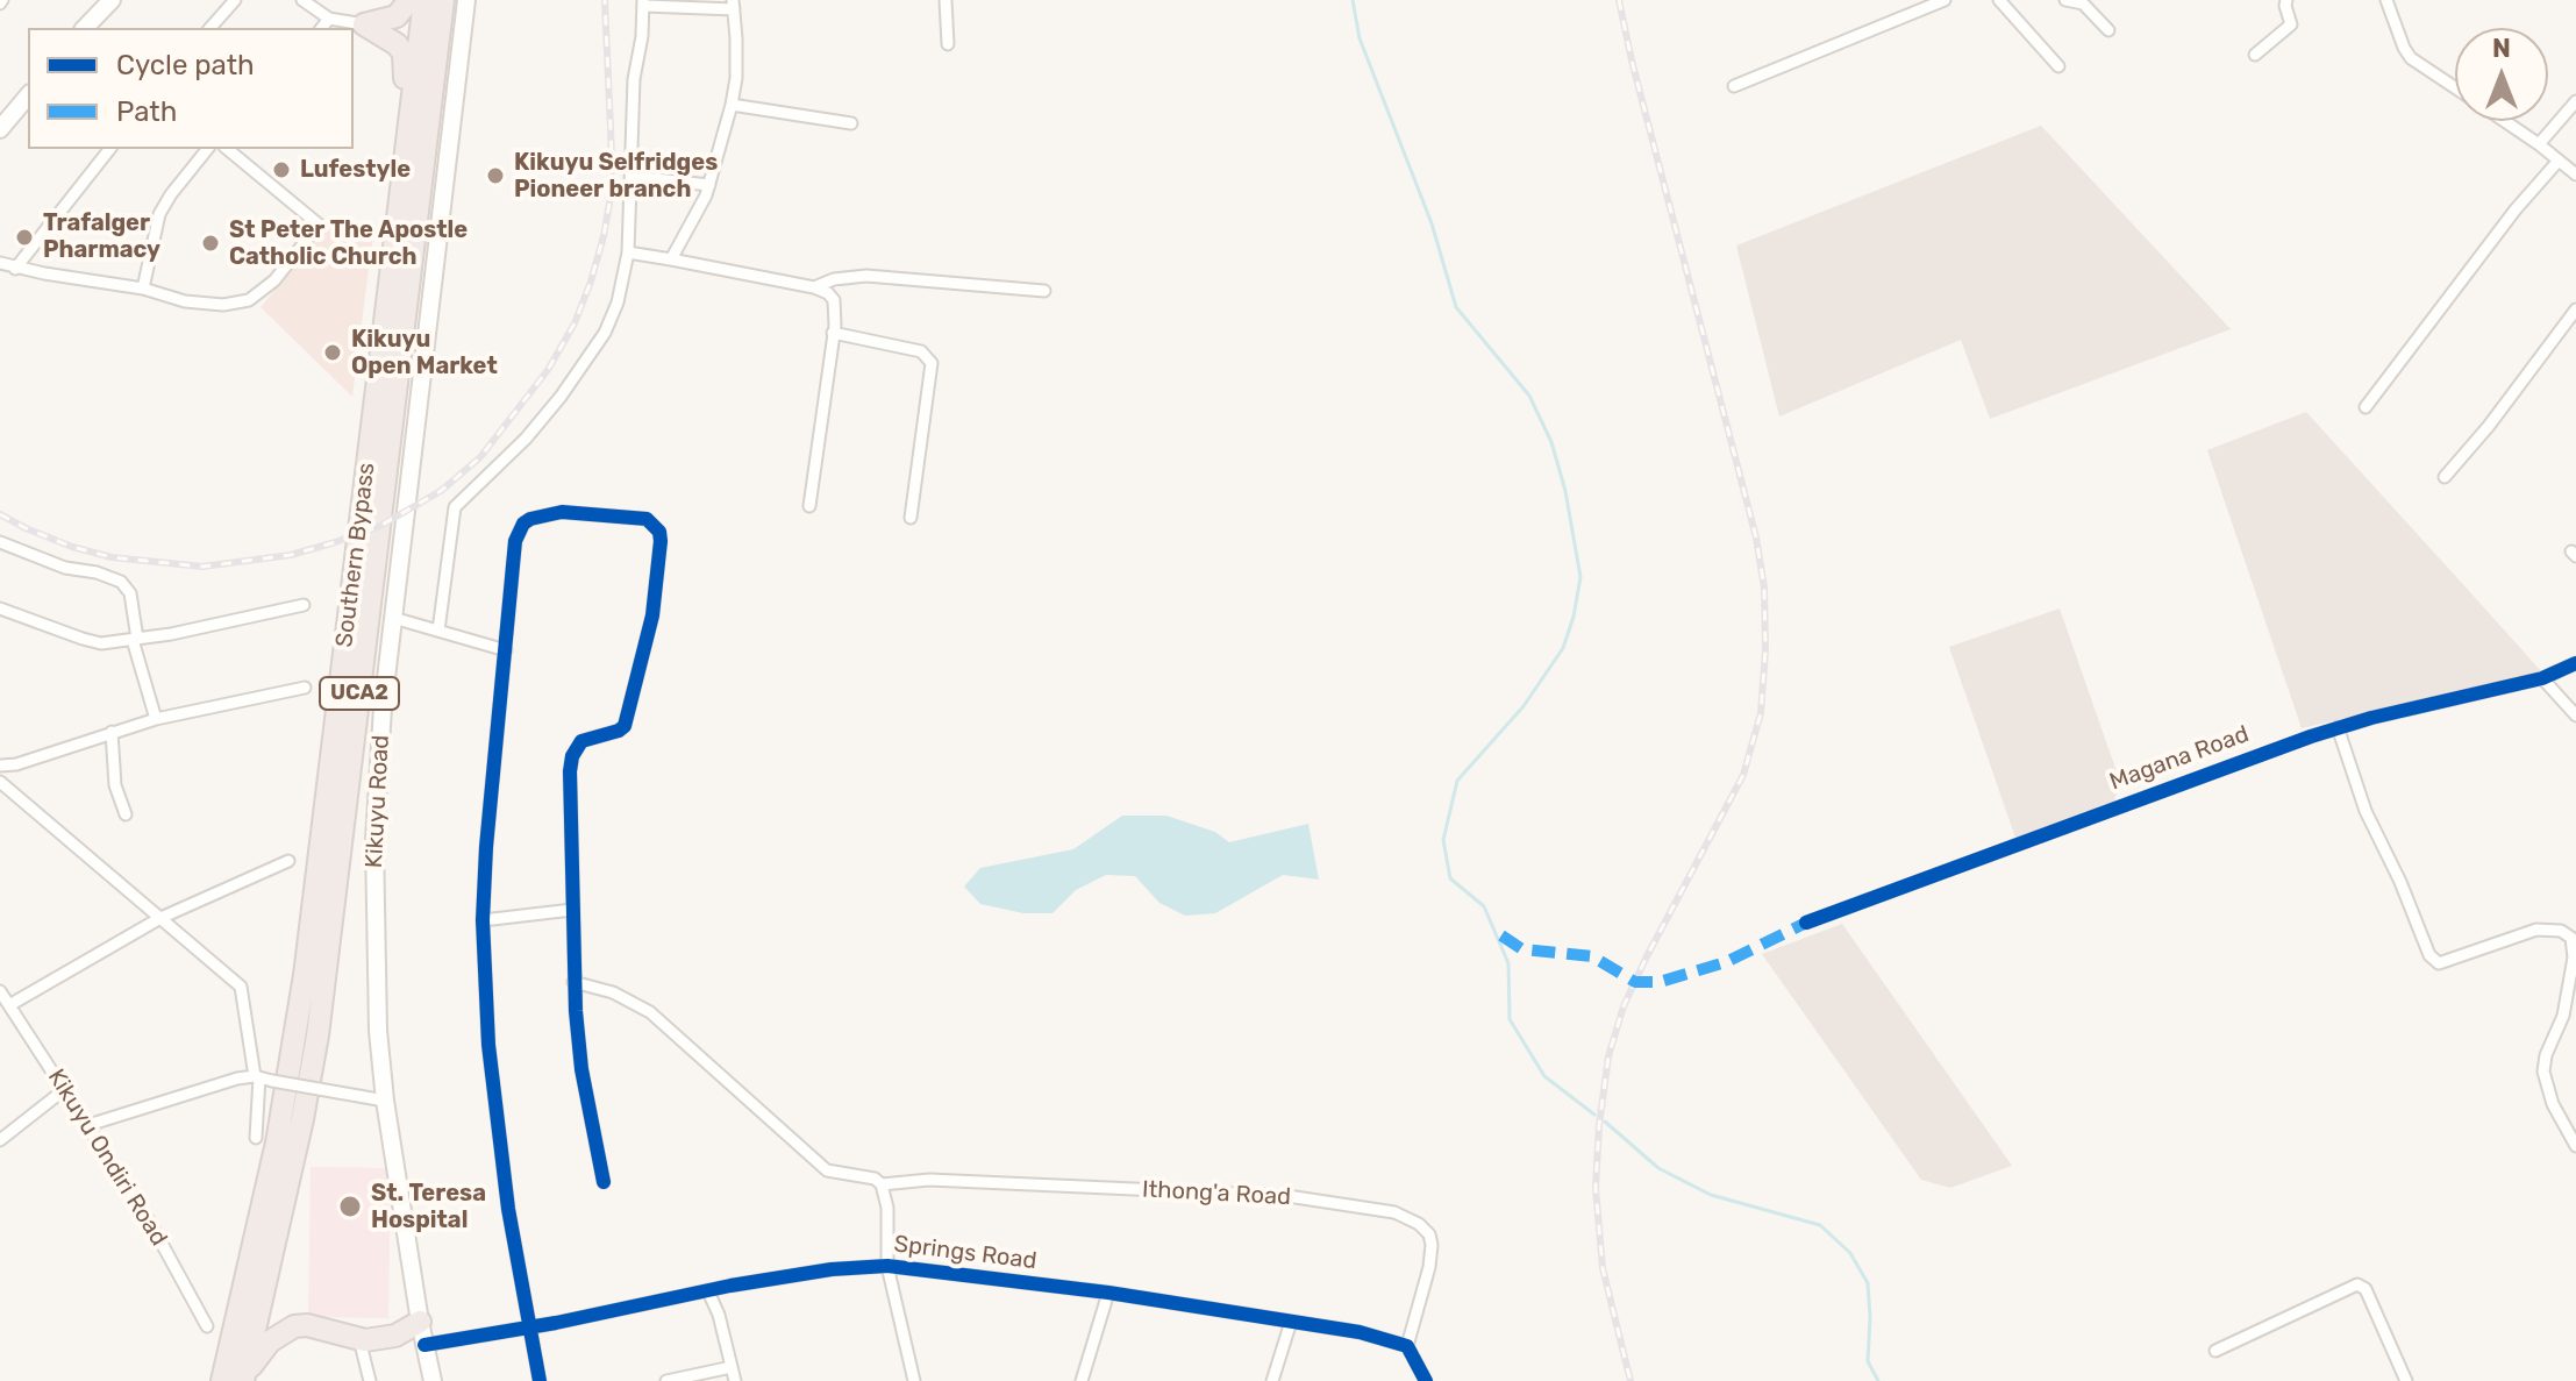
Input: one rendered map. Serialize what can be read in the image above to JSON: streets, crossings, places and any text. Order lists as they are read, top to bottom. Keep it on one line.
{"streets":{"highway":["Southern Bypass","UCA2"],"main road":["Kikuyu Road"],"street":["Magana Road","Kikuyu Ondiri Road","Ithong'a Road","Springs Road"]},"crossings":[["Kikuyu Road","Springs Road"],["Ithong'a Road","Springs Road"]],"places":["Lufestyle","Kikuyu Selfridges Pioneer branch","Trafalger Pharmacy","St Peter The Apostle Catholic Church","Kikuyu Open Market","St. Teresa Hospital"],"legend":["Cycle path","Path"],"north":"top"}
